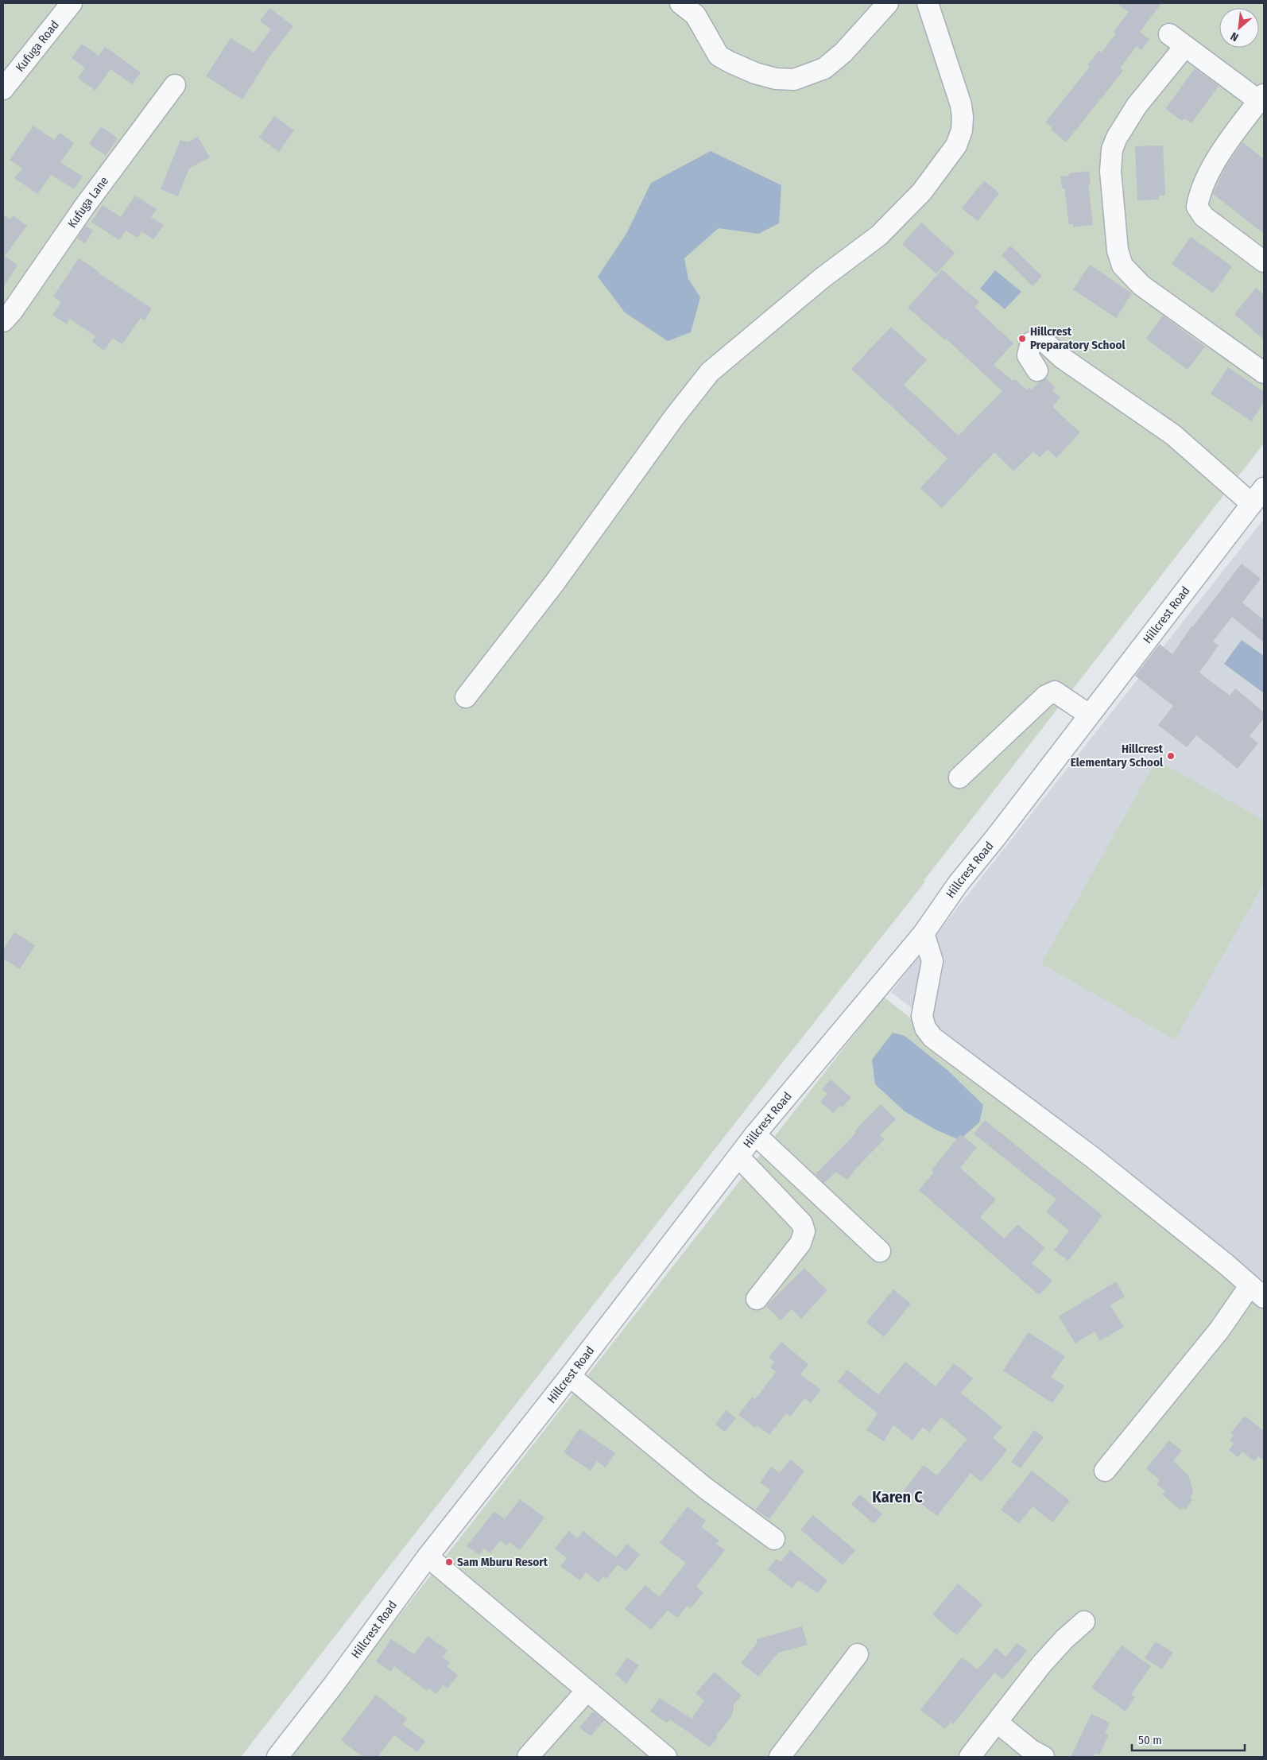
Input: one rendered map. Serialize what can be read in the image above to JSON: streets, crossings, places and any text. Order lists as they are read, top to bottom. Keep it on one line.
{"streets":{"street":["Kufuga Road","Kufuga Lane","Hillcrest Road"]},"districts":["Karen C"],"places":["Hillcrest Preparatory School","Hillcrest Elementary School","Sam Mburu Resort"],"scale_bar":"50 m","north":"bottom left"}
